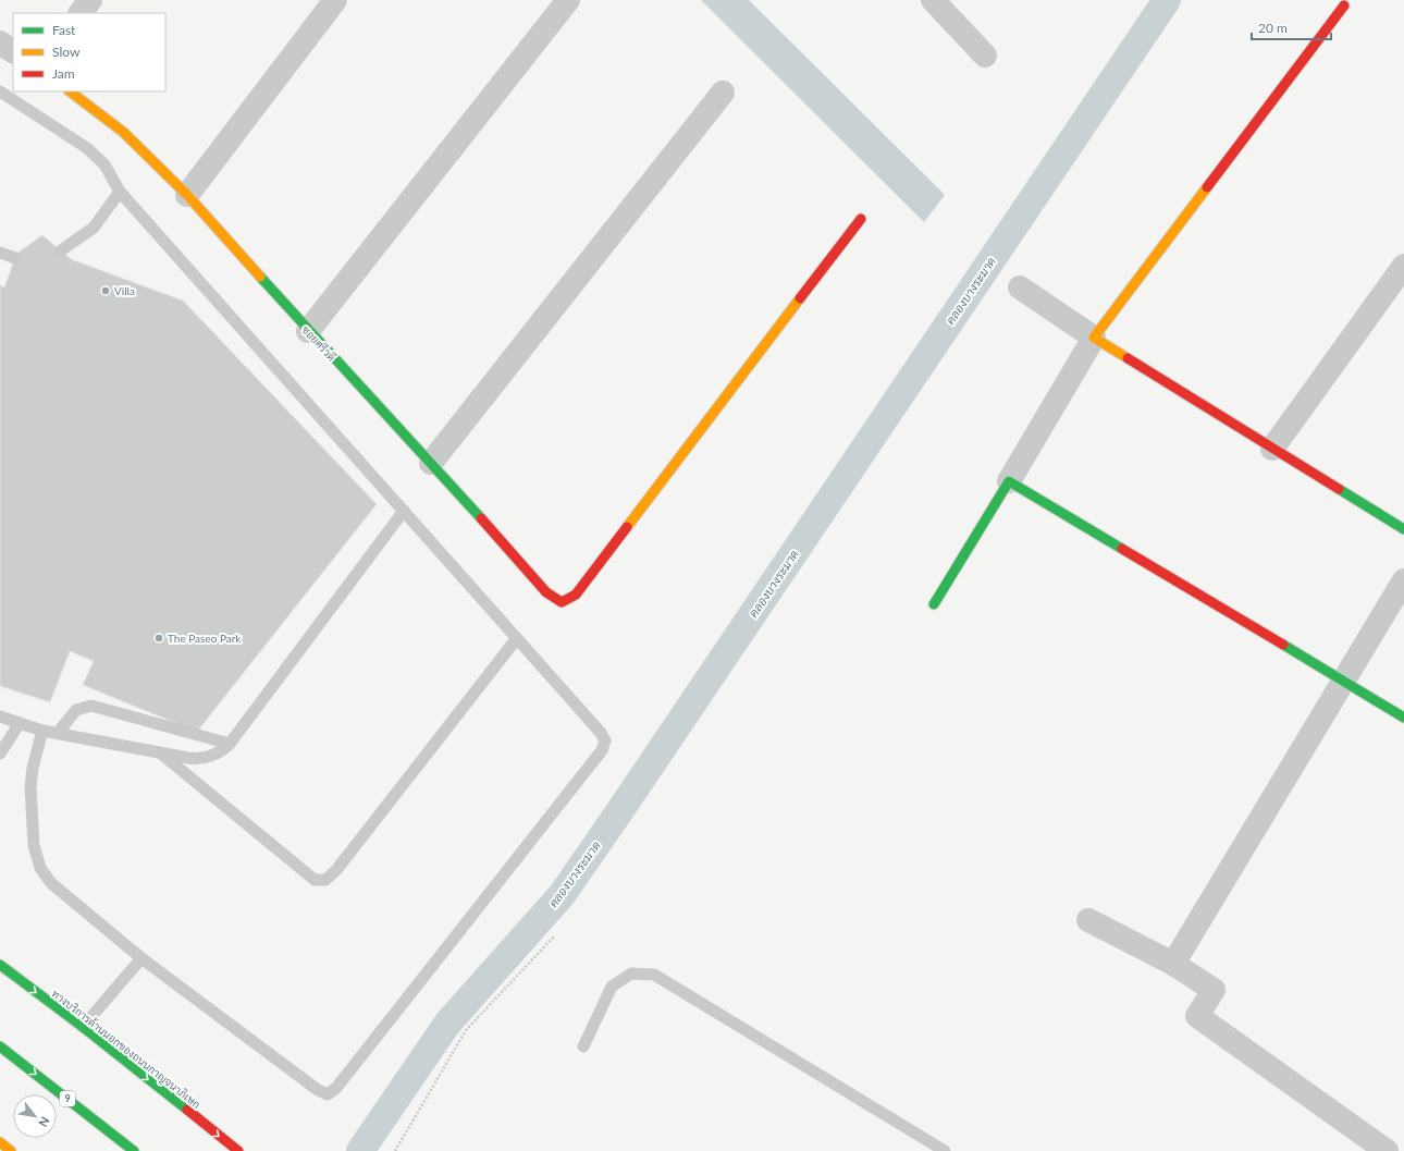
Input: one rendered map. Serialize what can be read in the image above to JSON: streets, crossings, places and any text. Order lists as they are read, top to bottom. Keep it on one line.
{"streets":{"main road":["ซอยศรีวดี","ทางบริการด้านนอกของถนนกาญจนาภิเษก","9"]},"water":["คลองบางระมาด"],"places":["Villa","The Paseo Park"],"legend":["Fast","Slow","Jam"],"scale_bar":"20 m","north":"bottom right"}
